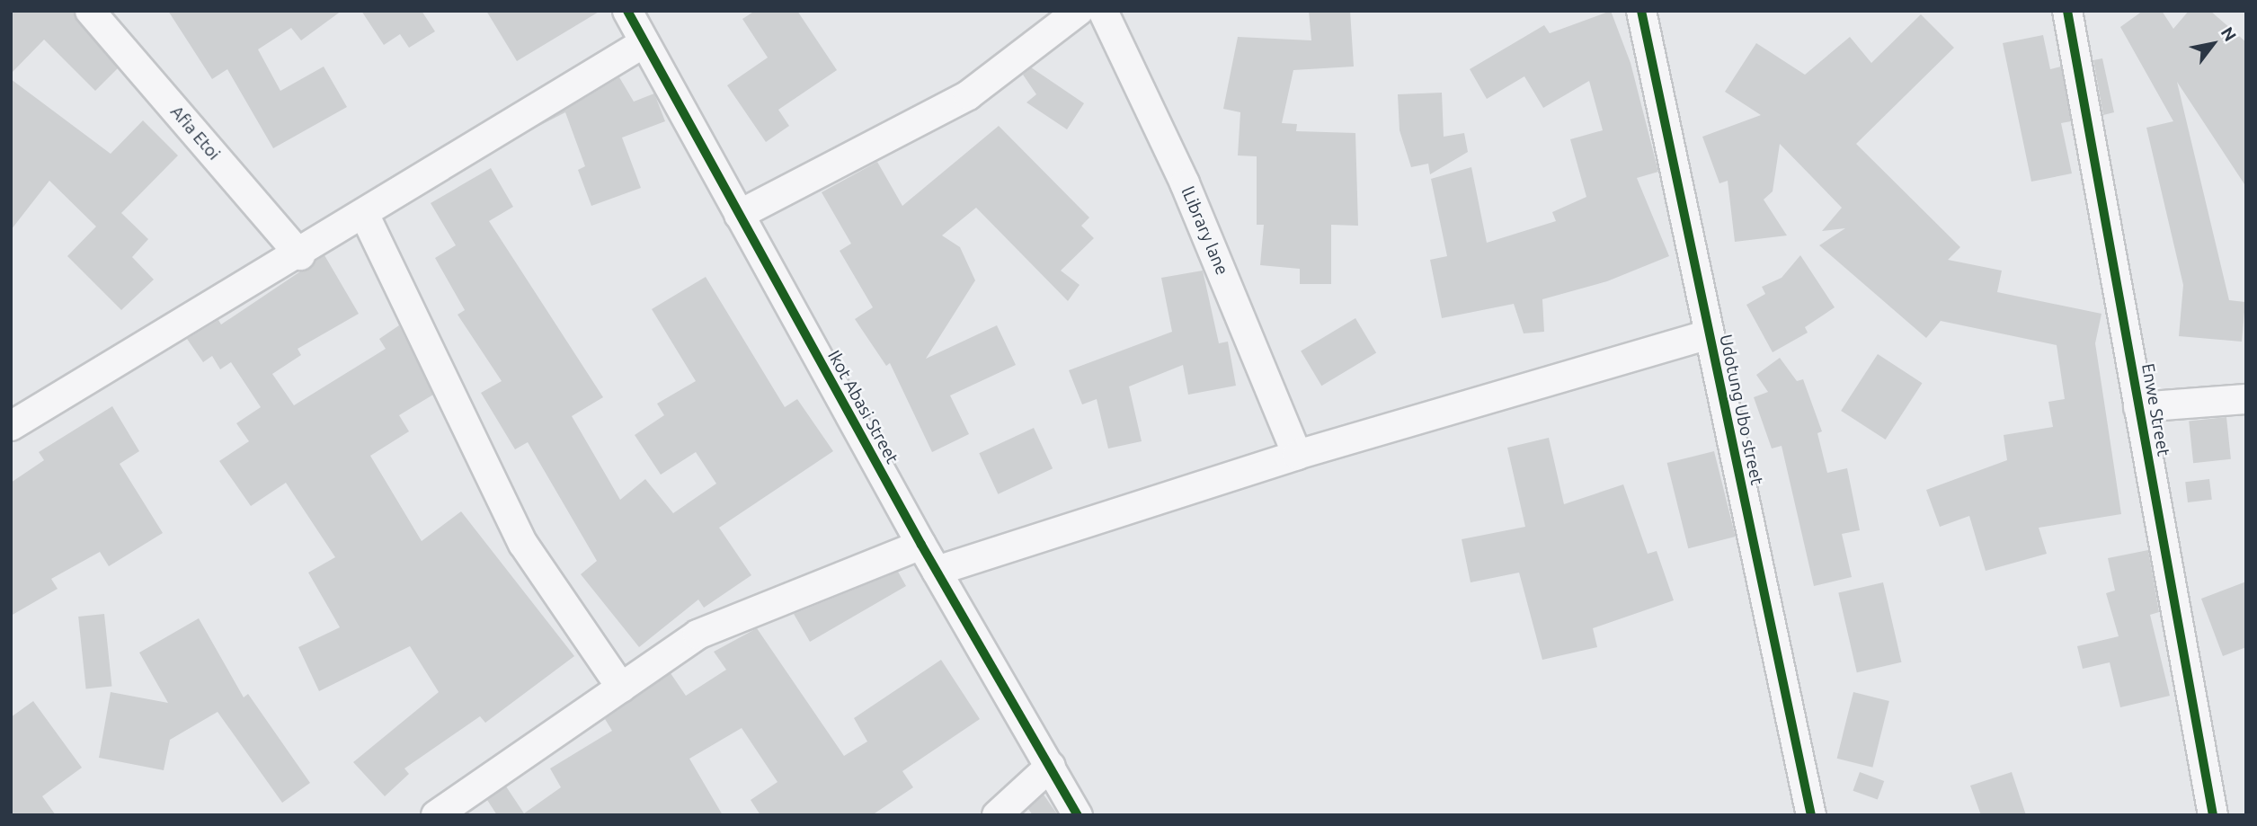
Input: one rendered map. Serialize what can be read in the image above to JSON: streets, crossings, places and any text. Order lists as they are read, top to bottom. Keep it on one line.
{"streets":{"street":["Afia Etoi","lLibrary lane","Ikot Abasi Street","Udotung Ubo street","Enwe Street"]},"north":"top right"}
